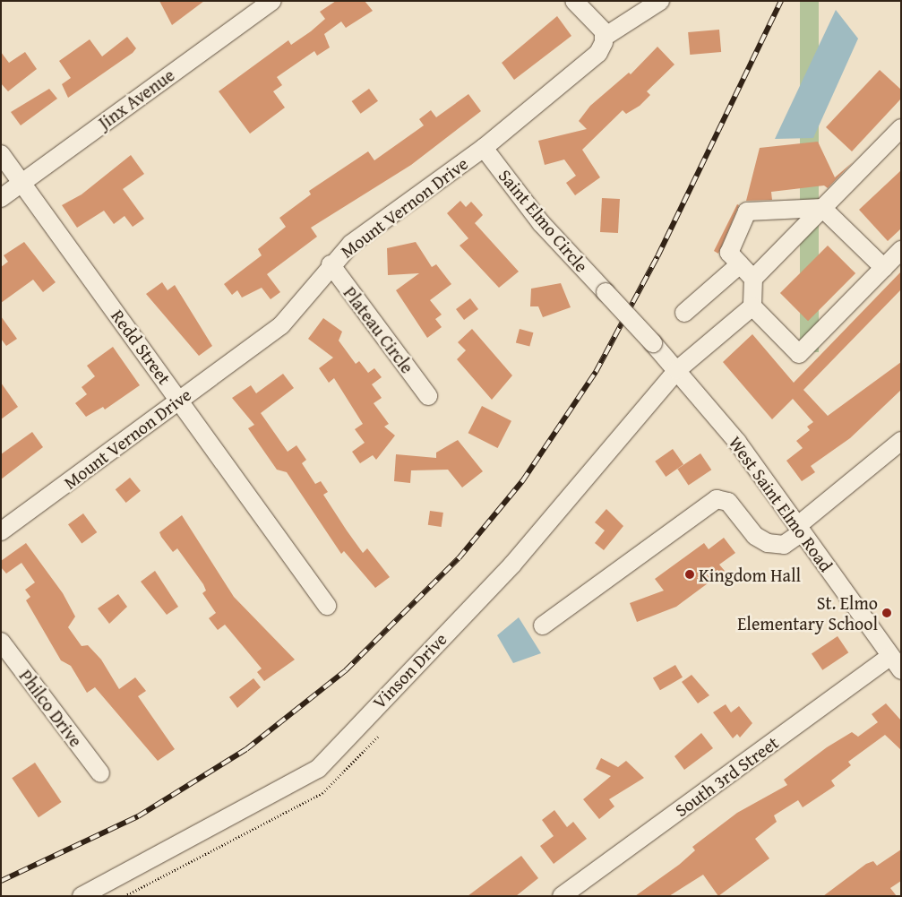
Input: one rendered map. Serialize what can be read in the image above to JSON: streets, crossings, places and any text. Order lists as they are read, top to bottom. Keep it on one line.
{"streets":{"street":["Jinx Avenue","Mount Vernon Drive","Saint Elmo Circle","Plateau Circle","Redd Street","West Saint Elmo Road","Vinson Drive","Philco Drive","South 3rd Street"]},"crossings":[["Jinx Avenue","Redd Street"],["Mount Vernon Drive","Saint Elmo Circle"],["Mount Vernon Drive","Plateau Circle"],["Mount Vernon Drive","Redd Street"],["Saint Elmo Circle","West Saint Elmo Road"],["West Saint Elmo Road","Vinson Drive"],["West Saint Elmo Road","South 3rd Street"]],"places":["Kingdom Hall","St. Elmo Elementary School"]}
